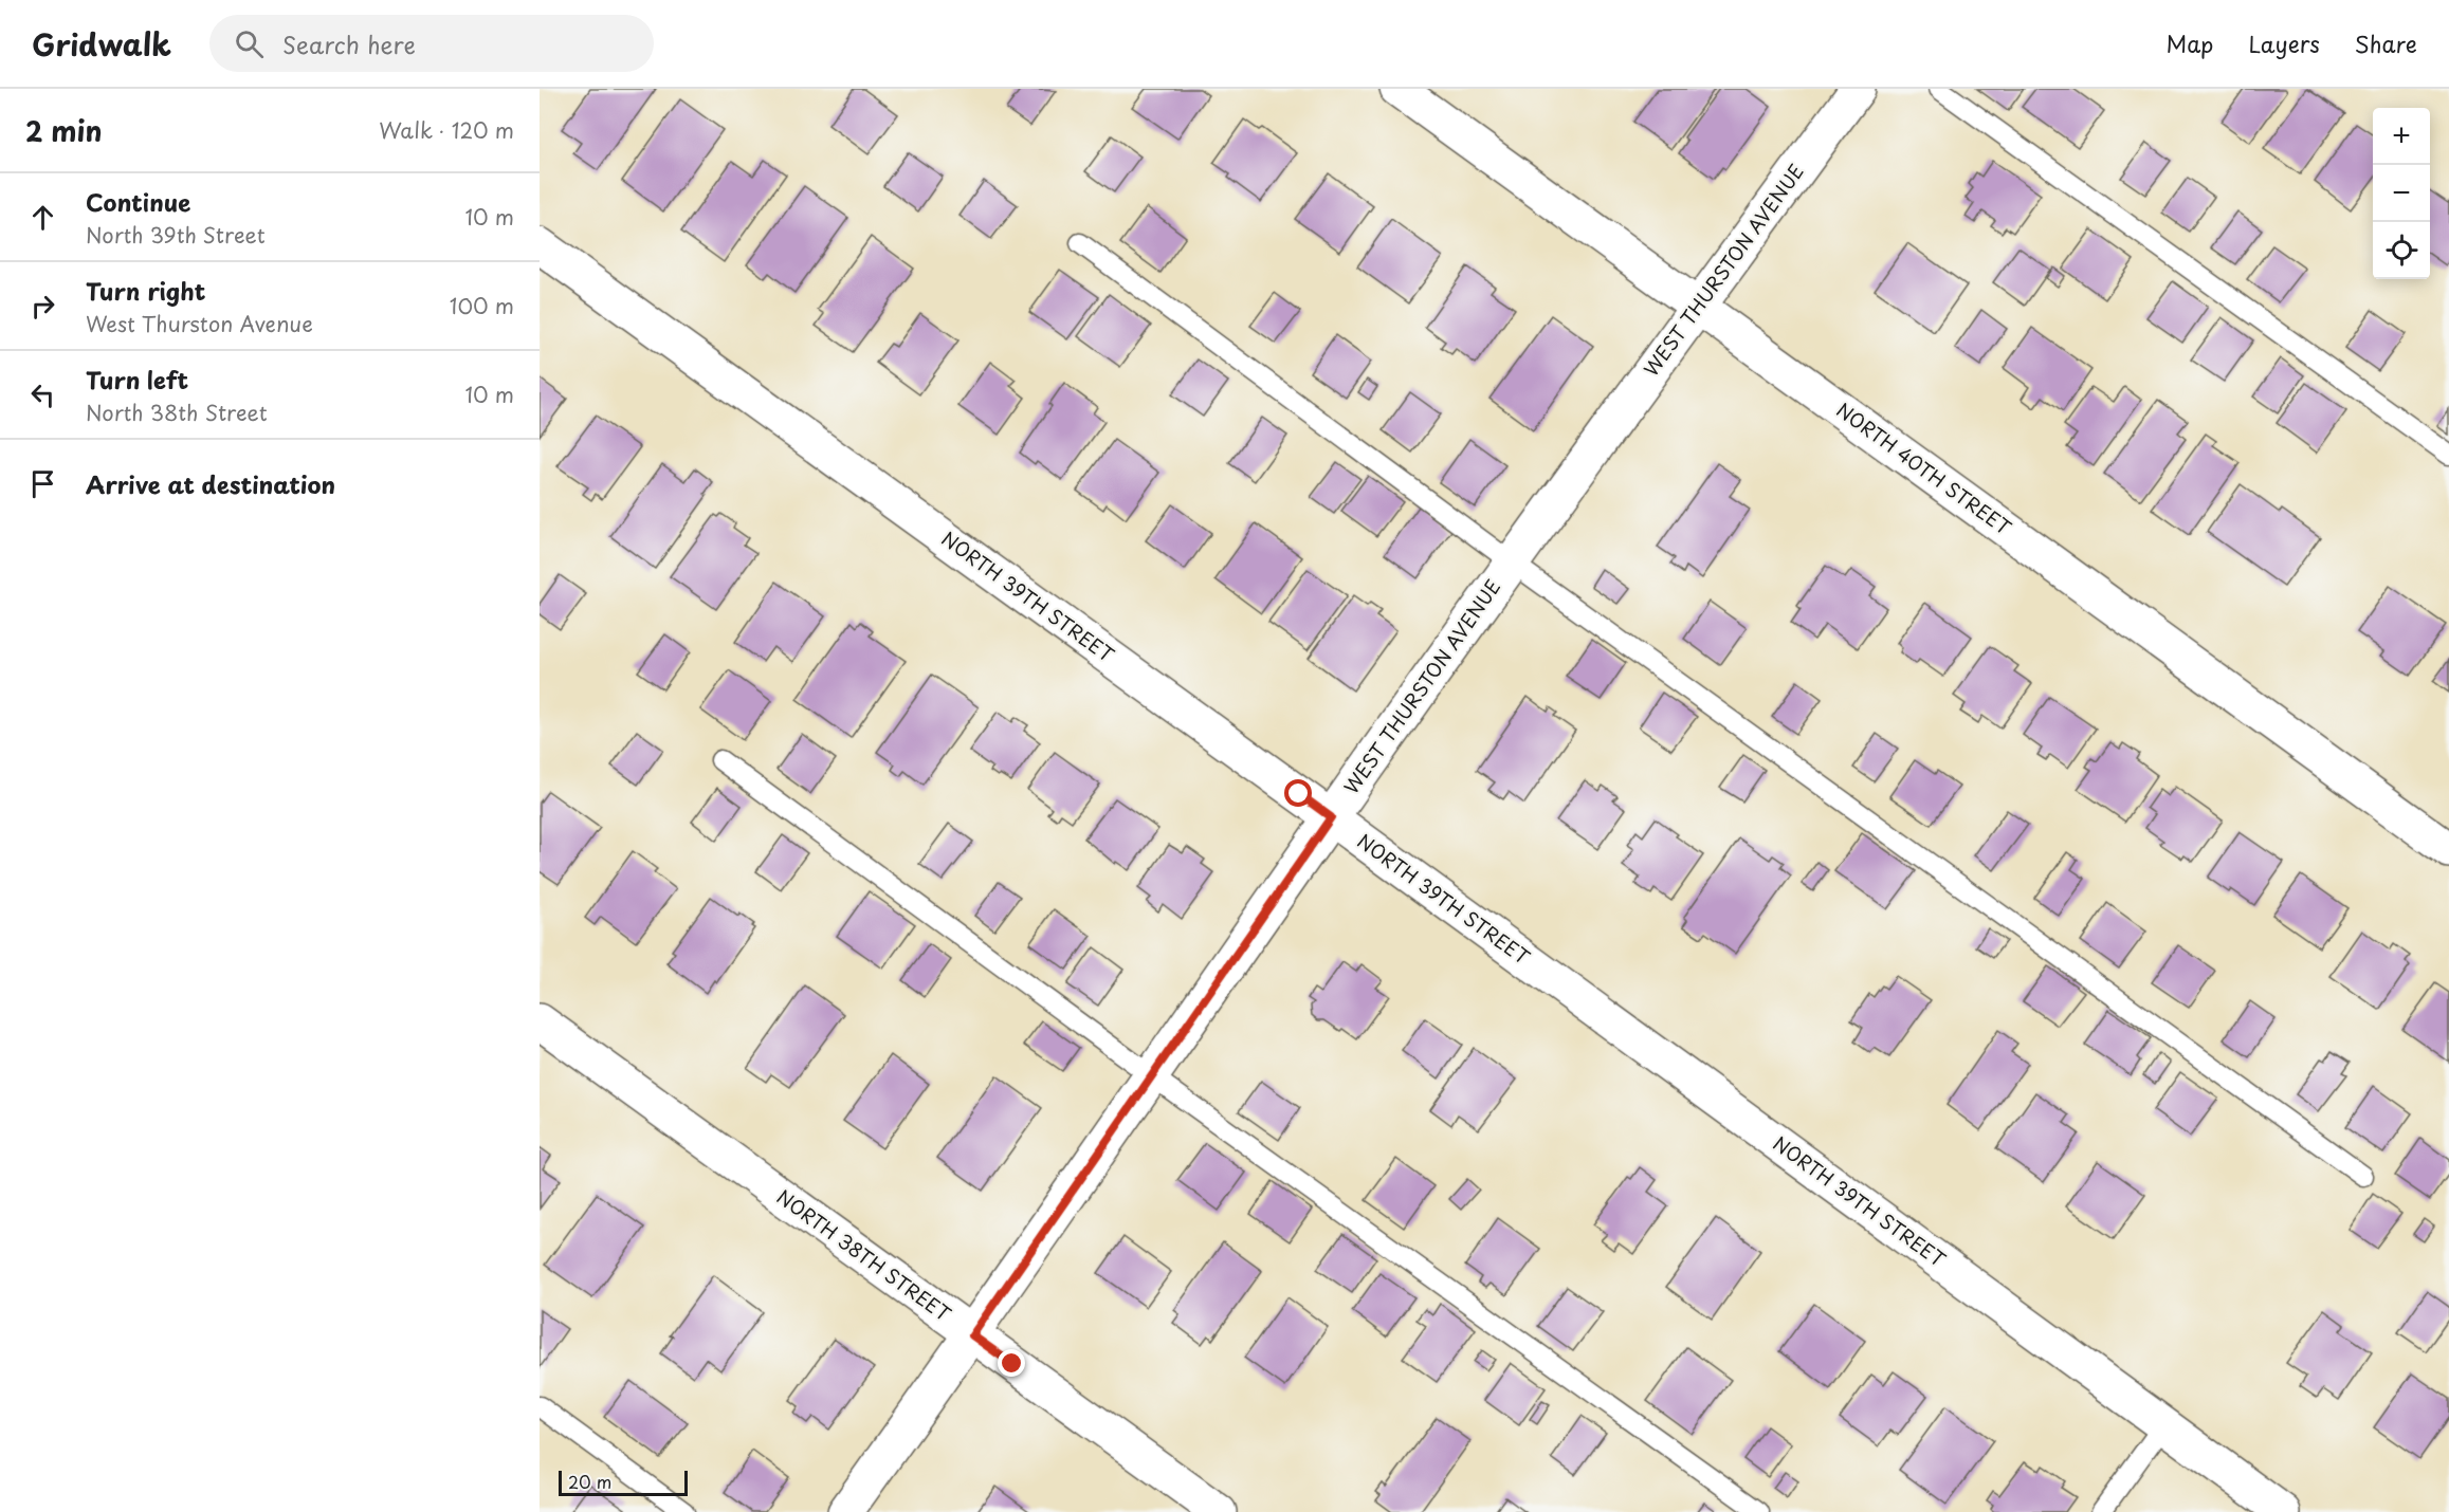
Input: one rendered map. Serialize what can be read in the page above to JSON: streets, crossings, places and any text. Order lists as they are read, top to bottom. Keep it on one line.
{"streets":{"street":["WEST THURSTON AVENUE","NORTH 40TH STREET","NORTH 39TH STREET","NORTH 38TH STREET"]},"crossings":[["WEST THURSTON AVENUE","NORTH 40TH STREET"],["WEST THURSTON AVENUE","NORTH 39TH STREET"],["WEST THURSTON AVENUE","NORTH 38TH STREET"]],"scale_bar":"20 m","page":{"header":"Gridwalk","search":"Search here","nav":["Map","Layers","Share"],"heading":["2 min","Walk · 120 m"],"map_buttons":["+","−"],"list":[["Continue","North 39th Street","10 m"],["Turn right","West Thurston Avenue","100 m"],["Turn left","North 38th Street","10 m"],"Arrive at destination"],"scale":"20 m"}}
